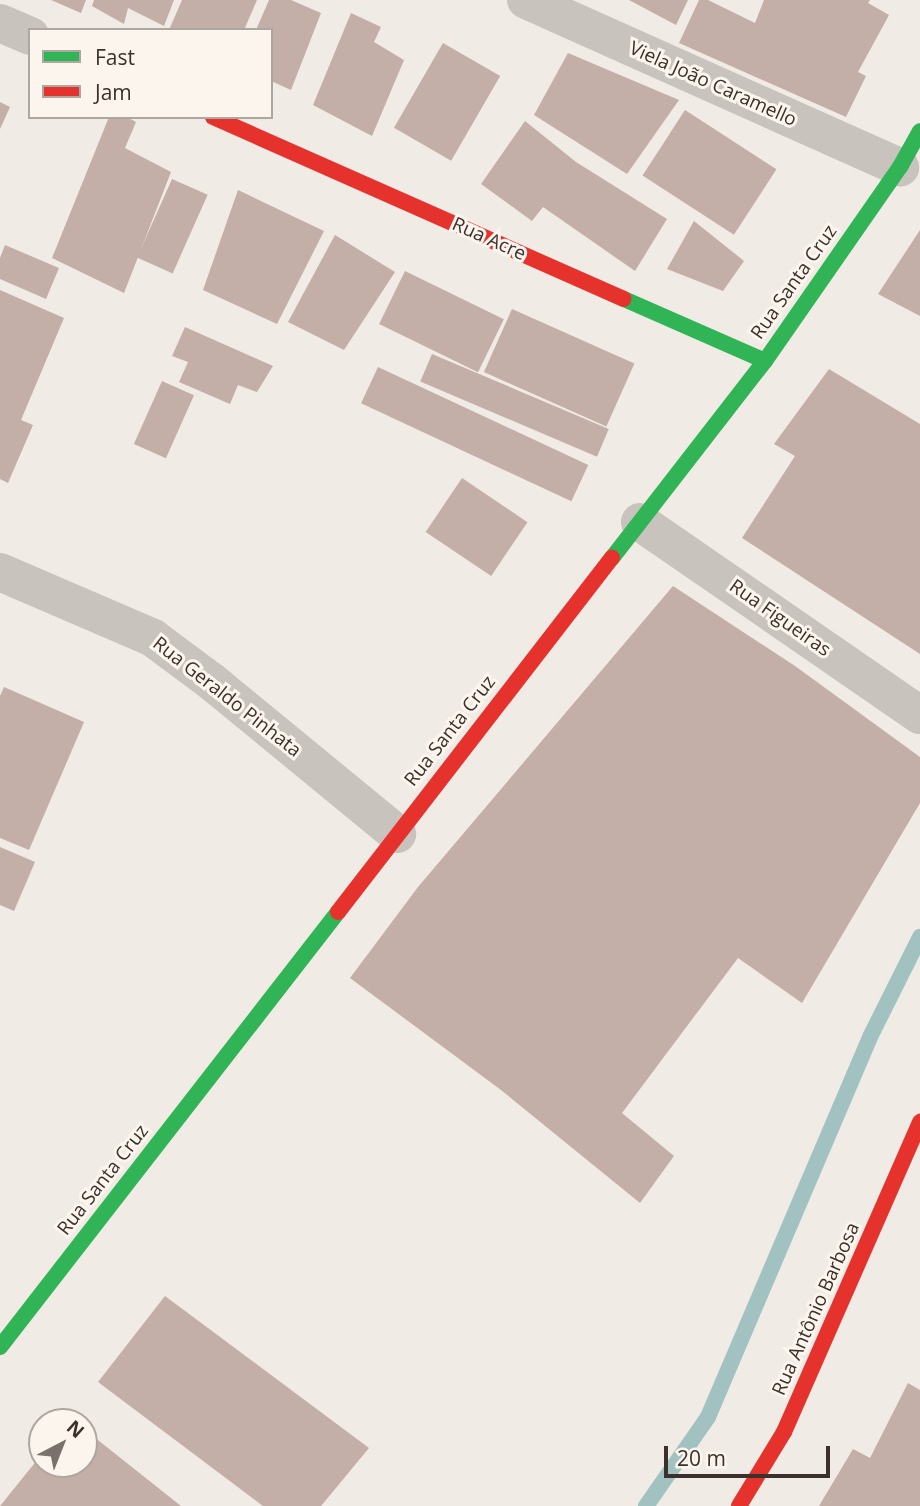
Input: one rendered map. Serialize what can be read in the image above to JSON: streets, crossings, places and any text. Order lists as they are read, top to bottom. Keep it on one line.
{"streets":{"street":["Viela João Caramello","Rua Acre","Rua Santa Cruz","Rua Figueiras","Rua Geraldo Pinhata","Rua Antônio Barbosa"]},"crossings":[["Viela João Caramello","Rua Santa Cruz"],["Rua Acre","Rua Santa Cruz"],["Rua Santa Cruz","Rua Figueiras"],["Rua Santa Cruz","Rua Geraldo Pinhata"]],"legend":["Fast","Jam"],"scale_bar":"20 m","north":"top right"}
